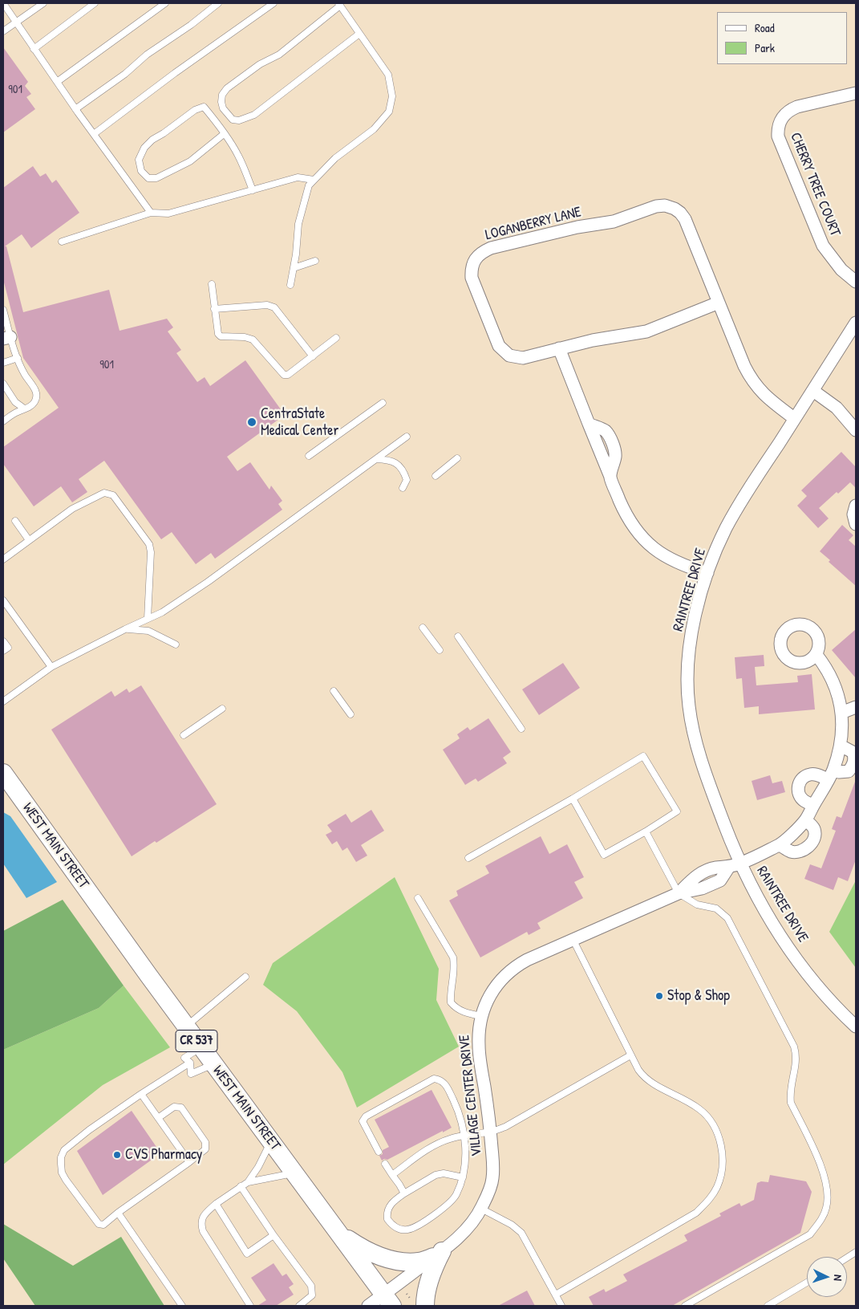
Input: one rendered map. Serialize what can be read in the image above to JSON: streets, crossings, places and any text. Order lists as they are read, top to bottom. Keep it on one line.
{"streets":{"main road":["WEST MAIN STREET","CR 537"],"street":["CHERRY TREE COURT","LOGANBERRY LANE","RAINTREE DRIVE","VILLAGE CENTER DRIVE"]},"crossings":[["LOGANBERRY LANE","RAINTREE DRIVE"],["RAINTREE DRIVE","VILLAGE CENTER DRIVE"],["WEST MAIN STREET","VILLAGE CENTER DRIVE"]],"places":["CentraState Medical Center","Stop & Shop","CVS Pharmacy"],"house_numbers":["901","901"],"legend":["Road","Park"],"north":"right"}
